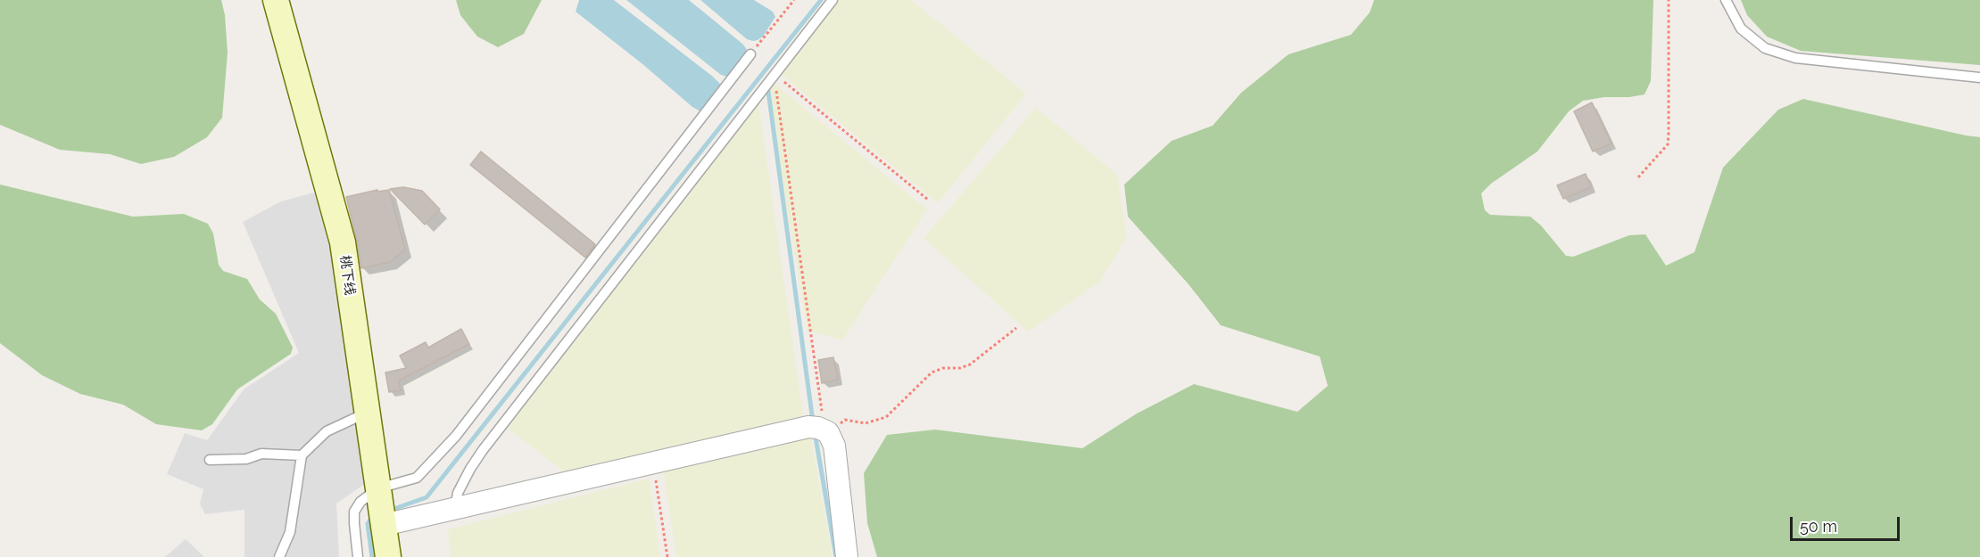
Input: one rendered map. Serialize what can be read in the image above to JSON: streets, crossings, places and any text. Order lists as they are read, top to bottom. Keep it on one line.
{"streets":{"main road":["桃下线"]},"scale_bar":"50 m"}
